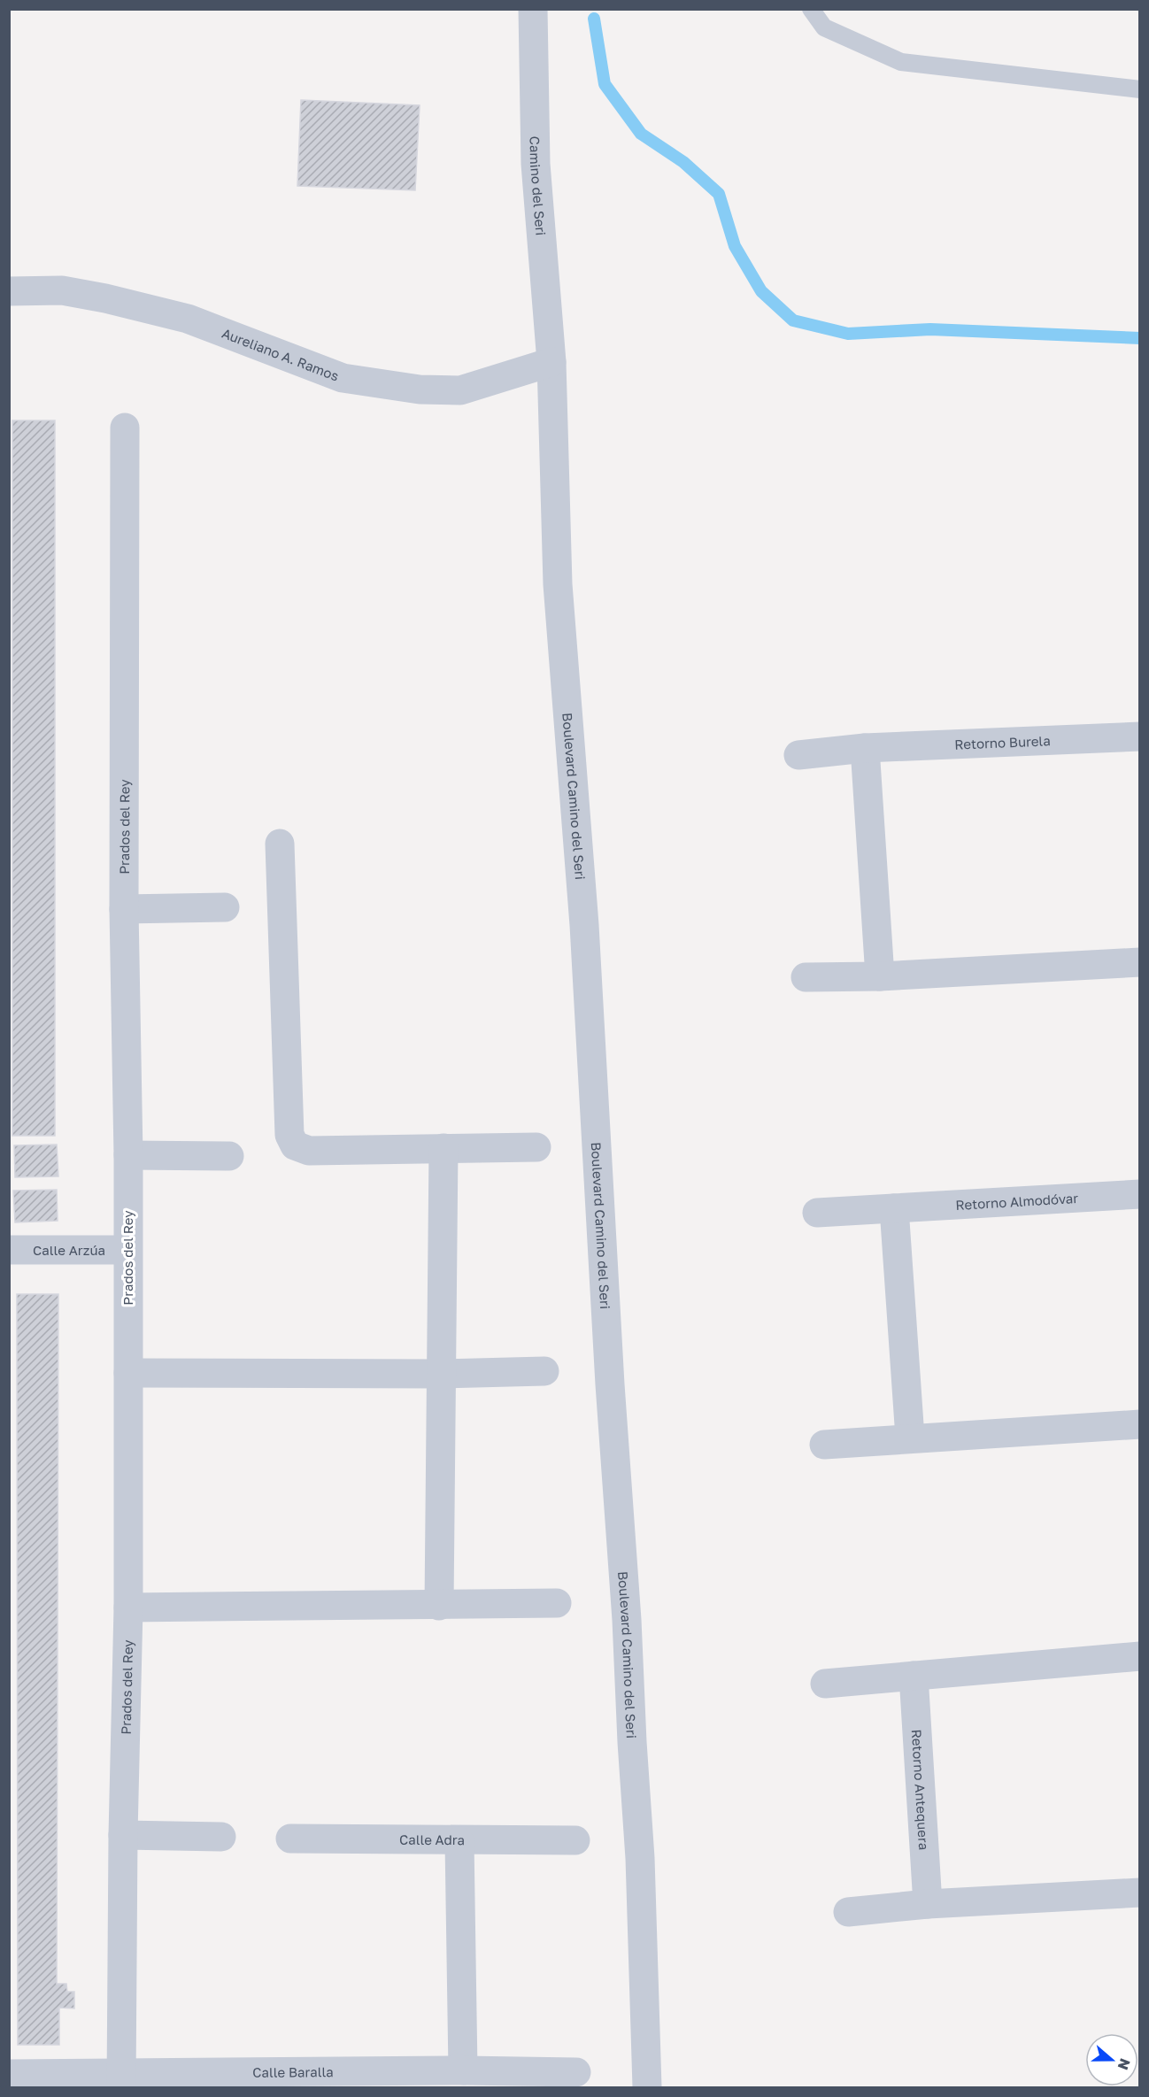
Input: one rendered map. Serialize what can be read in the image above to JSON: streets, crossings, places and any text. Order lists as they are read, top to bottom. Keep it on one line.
{"streets":{"street":["Camino del Seri","Aureliano A. Ramos","Retorno Burela","Boulevard Camino del Seri","Prados del Rey","Retorno Almodóvar","Calle Arzúa","Retorno Antequera","Calle Adra","Calle Baralla"]},"crossings":[["Camino del Seri","Aureliano A. Ramos"],["Camino del Seri","Boulevard Camino del Seri"],["Aureliano A. Ramos","Boulevard Camino del Seri"],["Prados del Rey","Calle Arzúa"],["Prados del Rey","Calle Baralla"]],"north":"right"}
